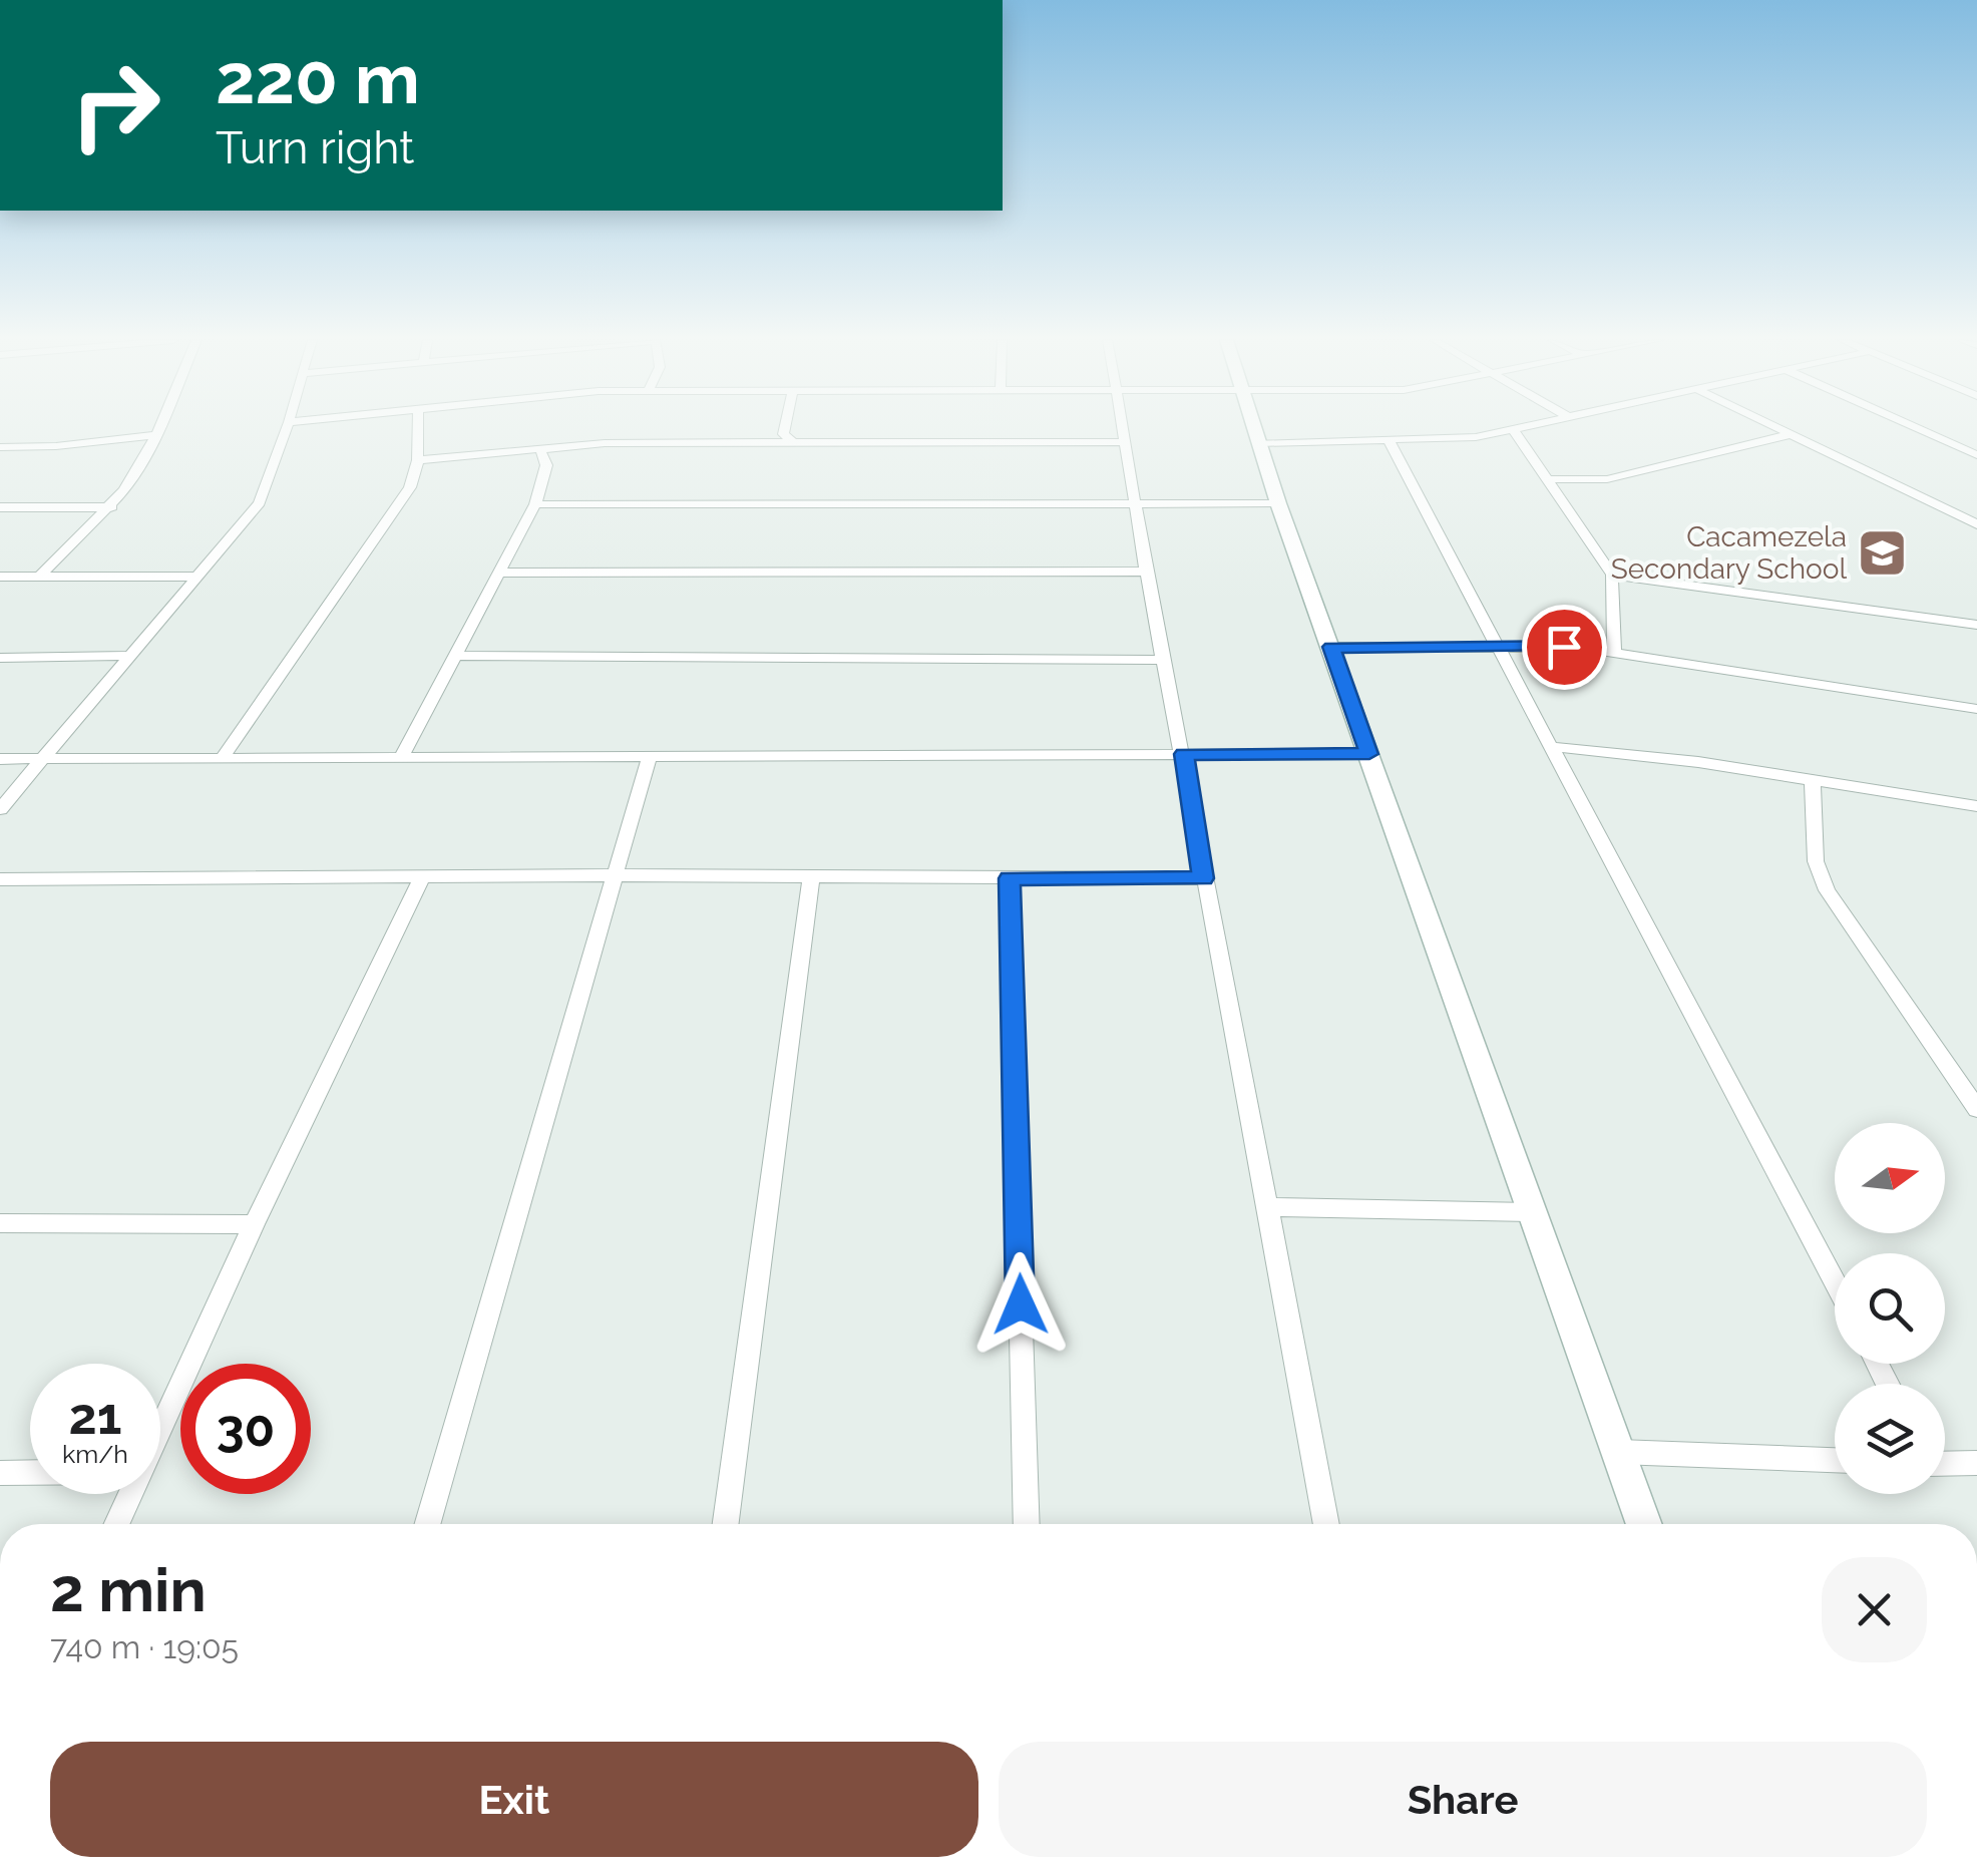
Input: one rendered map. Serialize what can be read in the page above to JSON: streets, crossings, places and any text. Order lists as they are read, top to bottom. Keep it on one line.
{"places":{"school or university":["Cacamezela Secondary School"]},"north":"right","page":{"turn":["220 m","Turn right"],"speed":"21 km/h","limit":"30","heading":["2 min","740 m · 19:05"],"buttons":["Exit","Share"]}}
